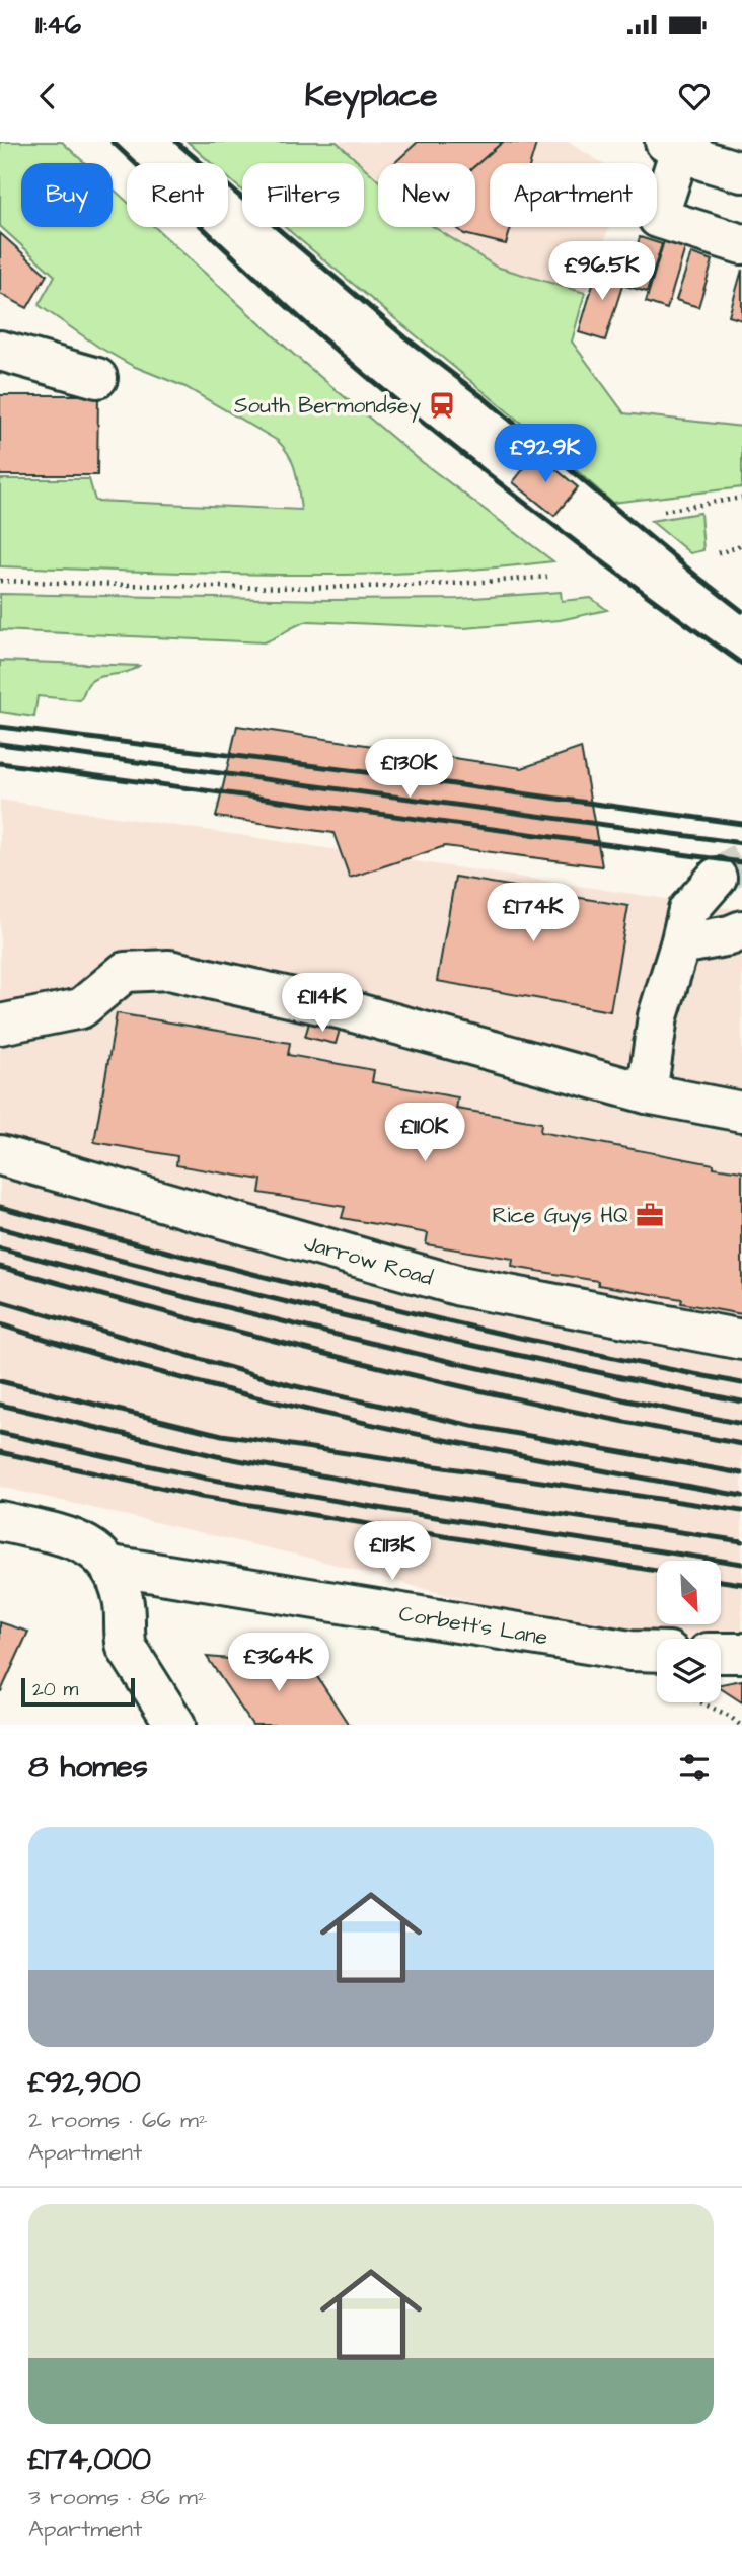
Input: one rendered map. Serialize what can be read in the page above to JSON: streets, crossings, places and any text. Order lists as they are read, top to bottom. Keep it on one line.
{"streets":{"street":["Jarrow Road","Corbett's Lane"]},"places":{"station":["South Bermondsey"],"office":["Rice Guys HQ"]},"scale_bar":"20 m","north":"bottom right","page":{"status":"11:46","header":"Keyplace","chip":["Buy","Rent","Filters","New","Apartment"],"price":["£96.5K","£92.9K","£130K","£174K","£114K","£110K","£113K","£364K"],"scale":"20 m","heading":"8 homes","list":[{"name":"£92,900","note":"2 rooms · 66 m² · Apartment"},{"name":"£174,000","note":"3 rooms · 86 m² · Apartment"}]}}
